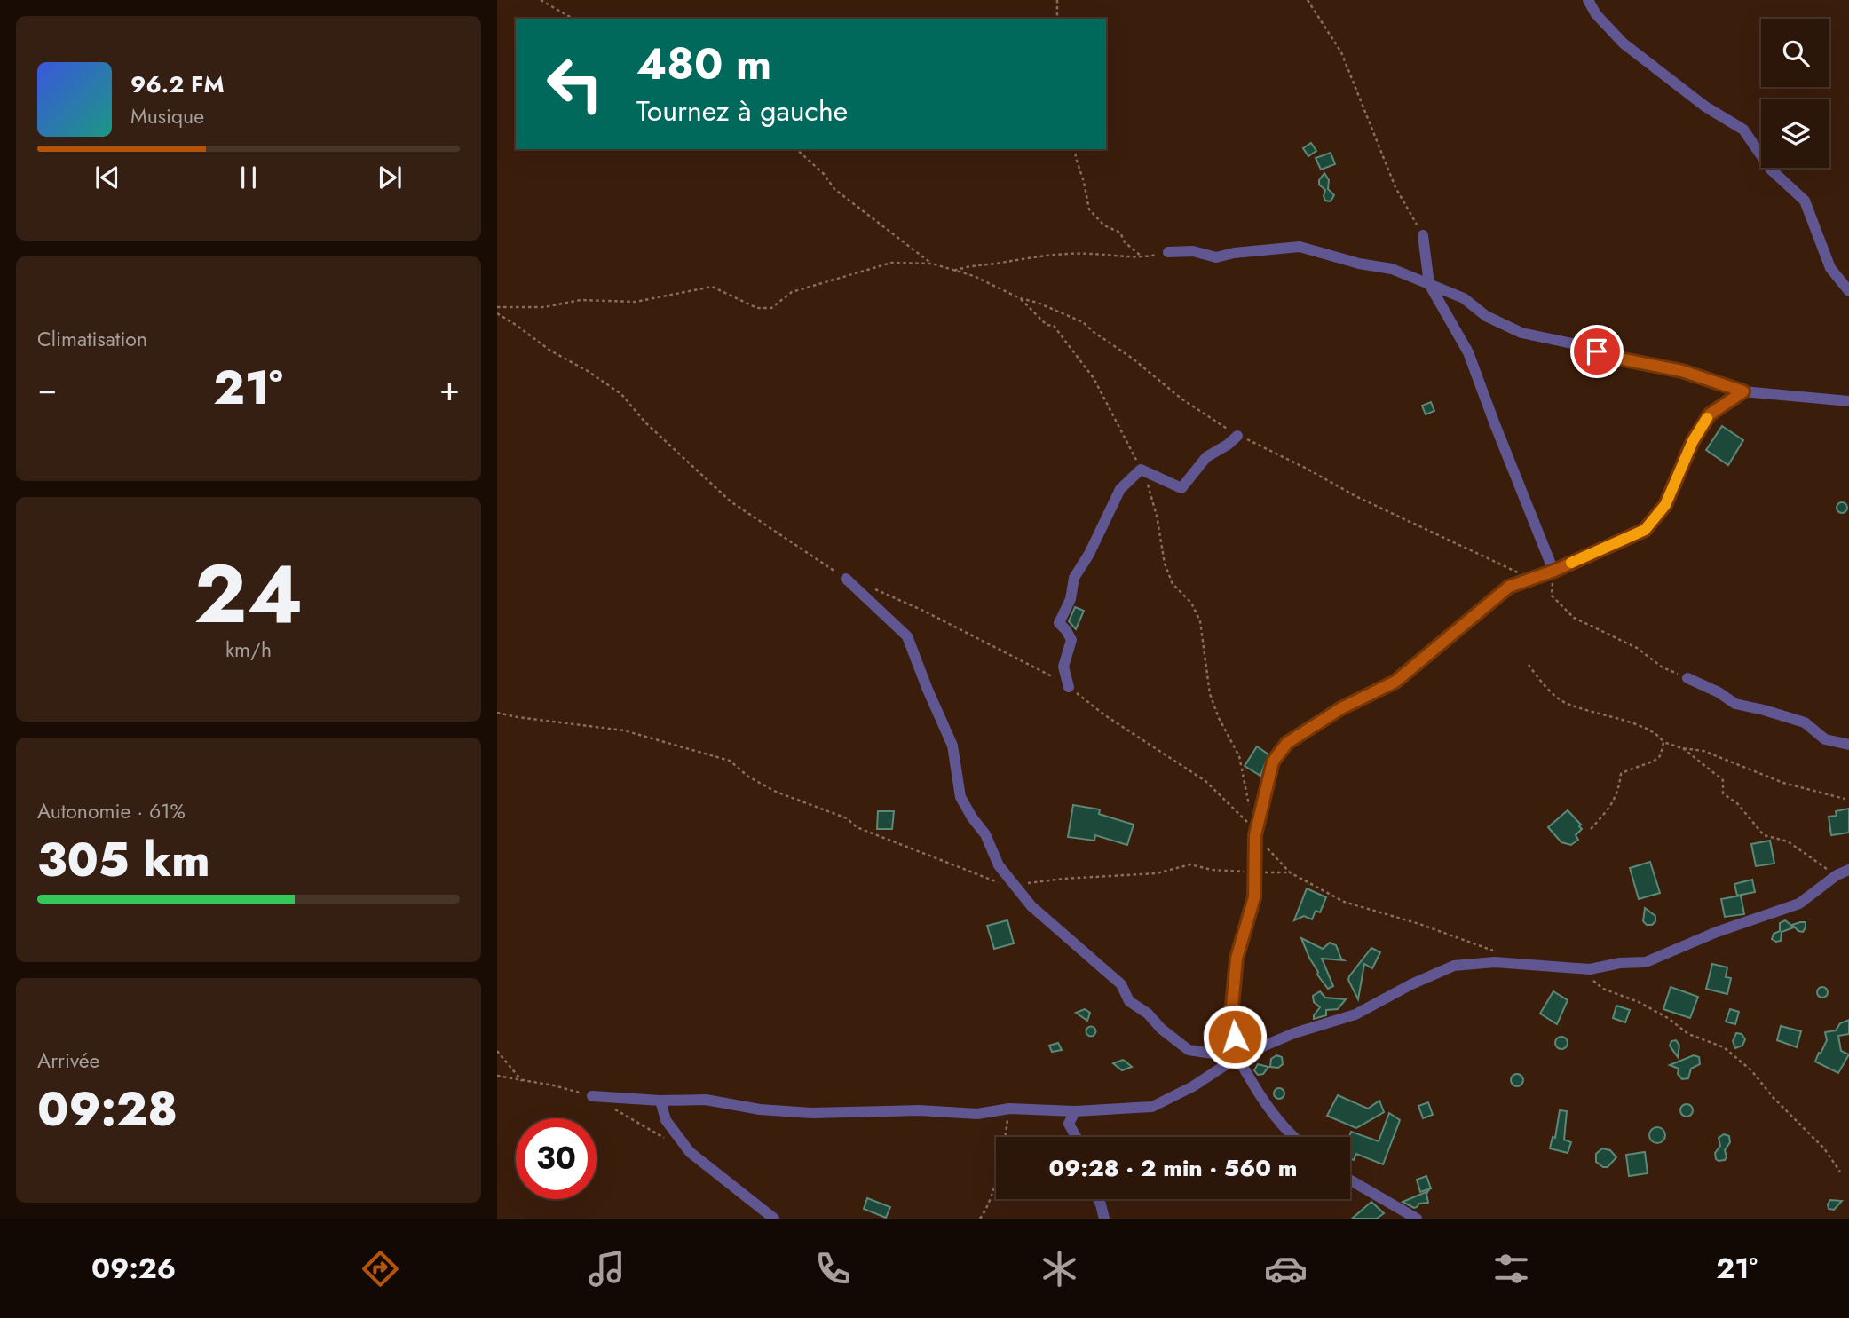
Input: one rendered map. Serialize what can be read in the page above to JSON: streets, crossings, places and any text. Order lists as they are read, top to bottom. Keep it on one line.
{"page":{"turn":["480 m","Tournez à gauche"],"song":["96.2 FM","Musique"],"tile":["Climatisation",["24","km/h"],["Autonomie · 61%","305 km"],["Arrivée","09:28"]],"heat":["−","21°","+"],"limit":"30","trip":"09:28 · 2 min · 560 m","tabs":["09:26","21°"]}}
